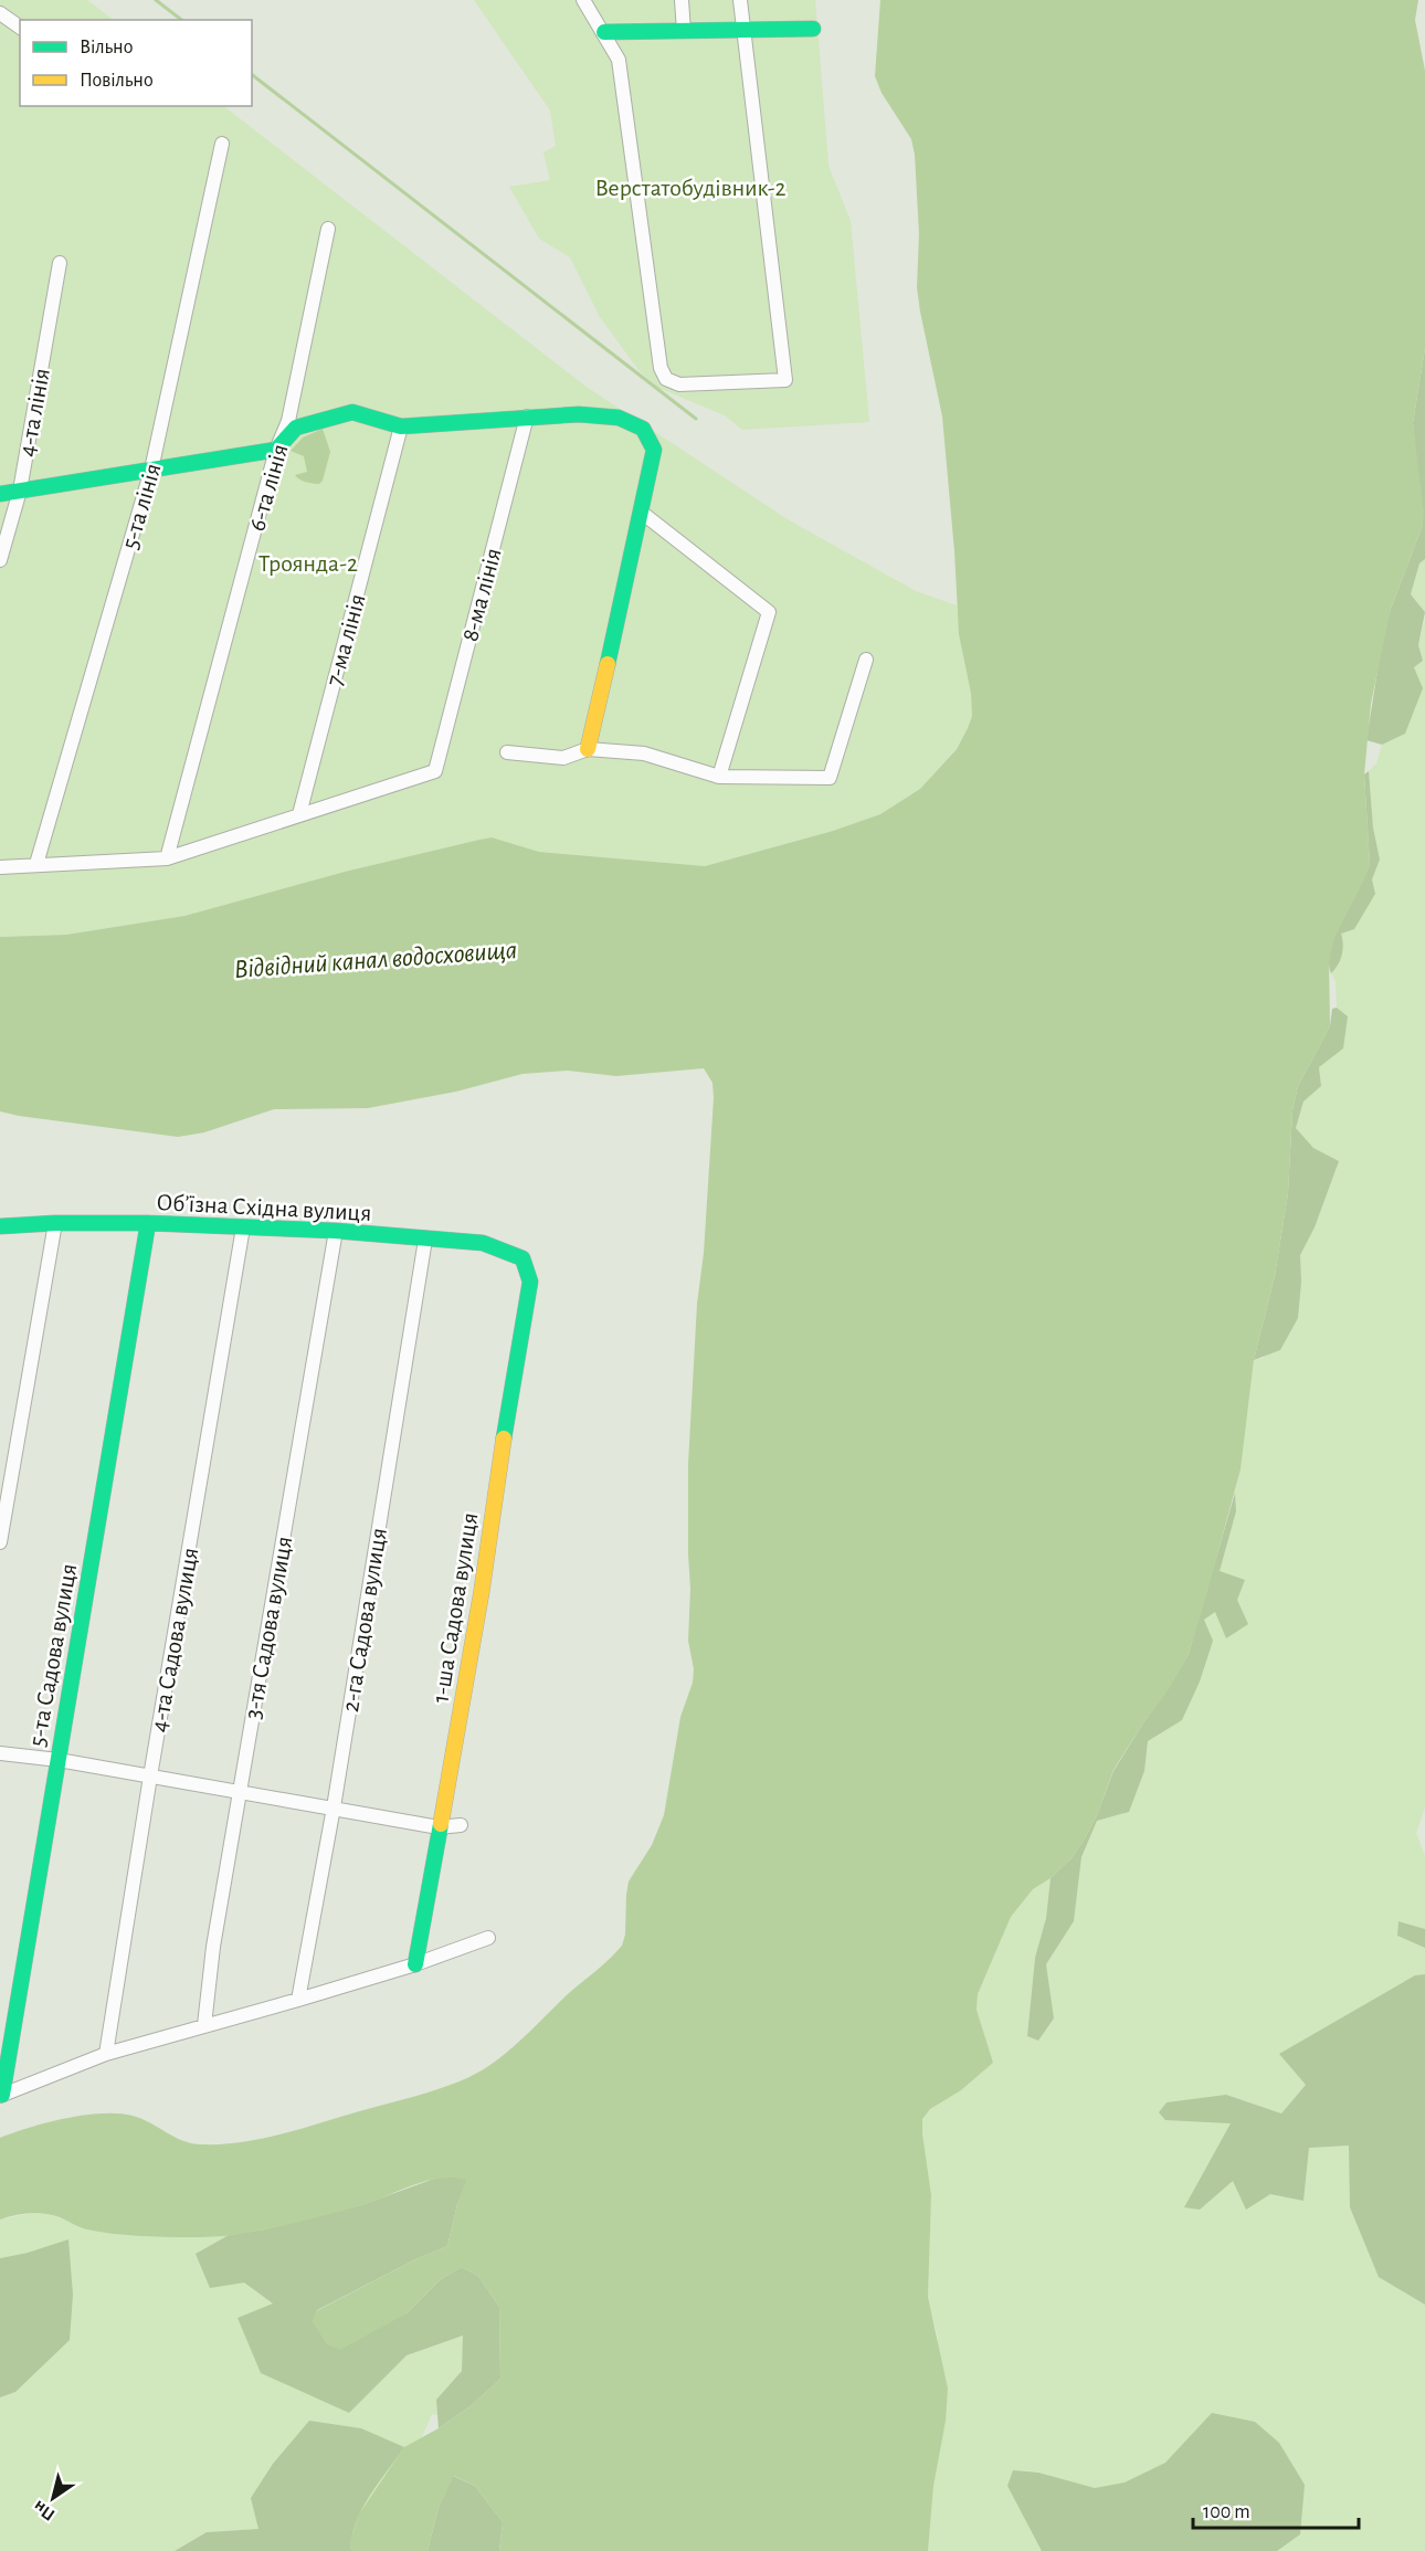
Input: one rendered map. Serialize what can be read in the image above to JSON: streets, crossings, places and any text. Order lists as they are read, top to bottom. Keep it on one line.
{"streets":{"street":["4-та лінія","6-та лінія","5-та лінія","8-ма лінія","7-ма лінія","Обʼїзна Східна вулиця","1-ша Садова вулиця","2-га Садова вулиця","3-тя Садова вулиця","4-та Садова вулиця","5-та Садова вулиця"]},"crossings":[["8-ма лінія","7-ма лінія"],["Обʼїзна Східна вулиця","1-ша Садова вулиця"],["Обʼїзна Східна вулиця","2-га Садова вулиця"],["Обʼїзна Східна вулиця","3-тя Садова вулиця"],["Обʼїзна Східна вулиця","4-та Садова вулиця"],["Обʼїзна Східна вулиця","5-та Садова вулиця"]],"water":["Відвідний канал водосховища"],"parks":["Верстатобудівник-2","Троянда-2"],"legend":["Вільно","Повільно"],"scale_bar":"100 m","north":"bottom left"}
